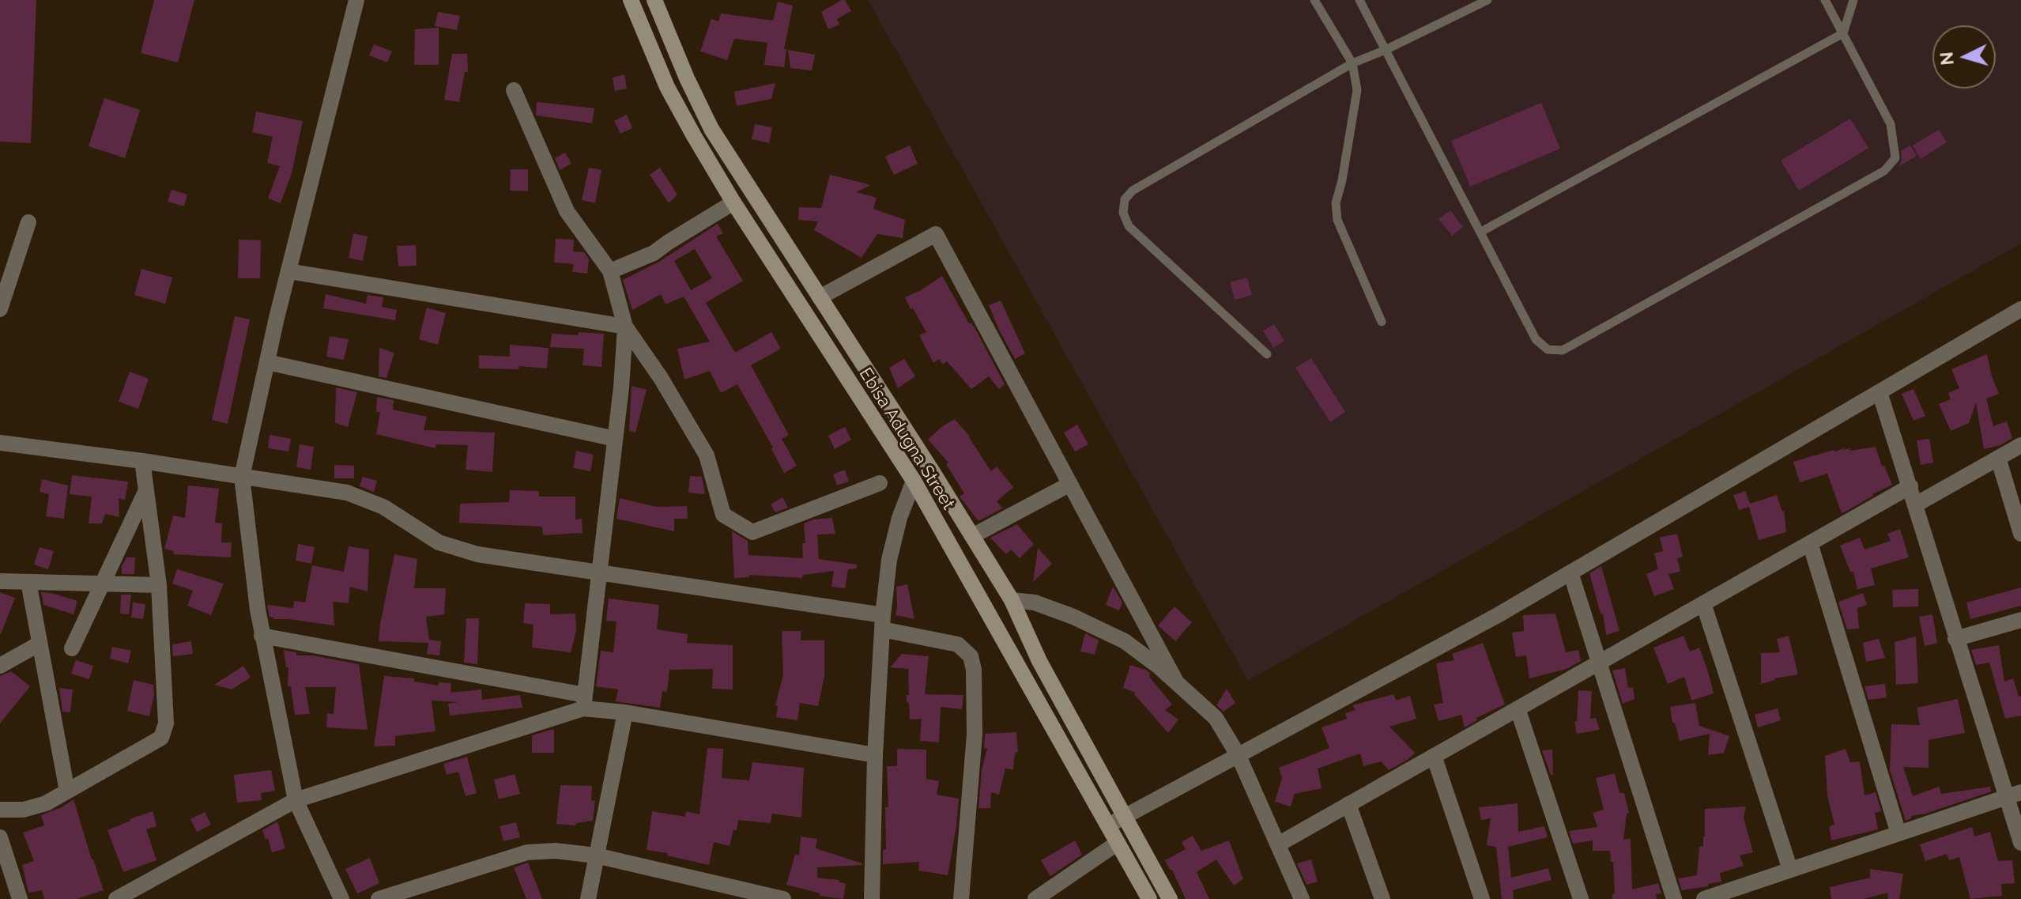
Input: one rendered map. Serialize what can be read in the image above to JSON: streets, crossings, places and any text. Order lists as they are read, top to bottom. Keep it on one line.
{"streets":{"main road":["Ebisa Adugna Street"]},"north":"left"}
